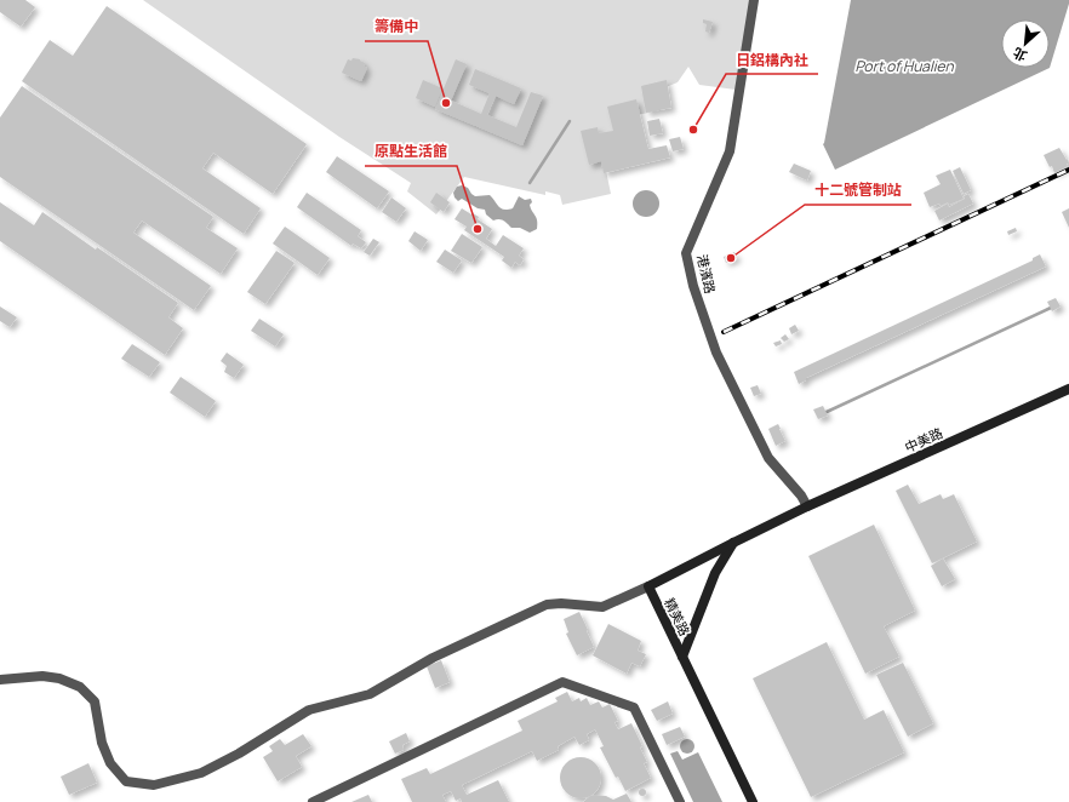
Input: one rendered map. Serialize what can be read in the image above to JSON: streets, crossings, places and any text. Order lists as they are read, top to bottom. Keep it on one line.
{"streets":{"main road":["中美路","精美路"],"street":["港濱路"]},"crossings":[["港濱路","中美路"]],"water":["Port of Hualien"],"places":["籌備中","日鋁構內社","原點生活館","十二號管制站"],"north":"bottom left"}
